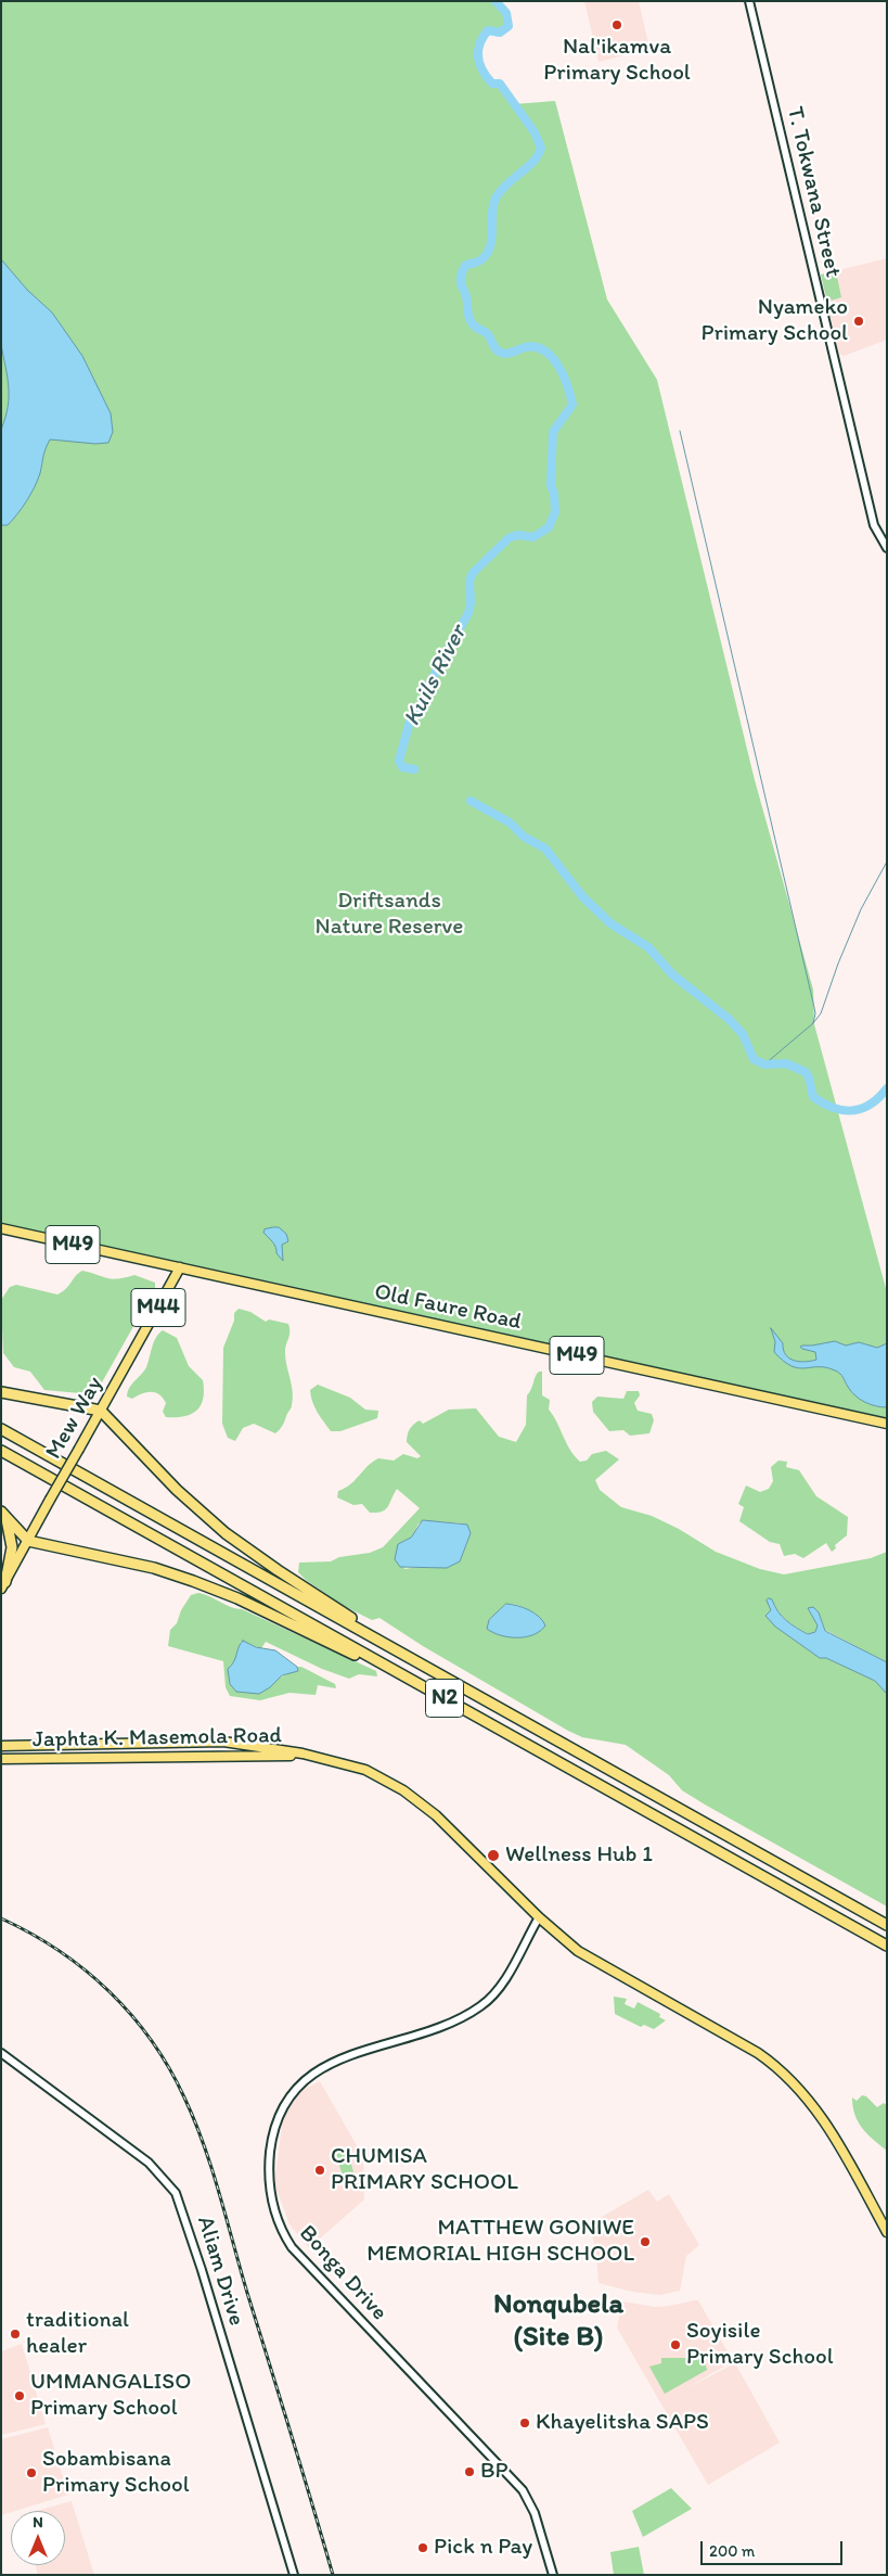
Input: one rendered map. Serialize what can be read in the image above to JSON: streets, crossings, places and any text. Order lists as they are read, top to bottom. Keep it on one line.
{"streets":{"highway":["N2"],"main road":["M49","M44","Old Faure Road","Mew Way","Japhta K. Masemola Road"],"street":["T. Tokwana Street","Aliam Drive","Bonga Drive"]},"crossings":[["Old Faure Road","Mew Way"],["Japhta K. Masemola Road","Bonga Drive"]],"districts":["Nonqubela (Site B)"],"water":["Kuils River"],"parks":["Driftsands Nature Reserve"],"places":["Nal'ikamva Primary School","Nyameko Primary School","Wellness Hub 1","CHUMISA PRIMARY SCHOOL","MATTHEW GONIWE MEMORIAL HIGH SCHOOL","traditional healer","Soyisile Primary School","UMMANGALISO Primary School","Khayelitsha SAPS","BP","Sobambisana Primary School","Pick n Pay"],"scale_bar":"200 m","north":"top"}
